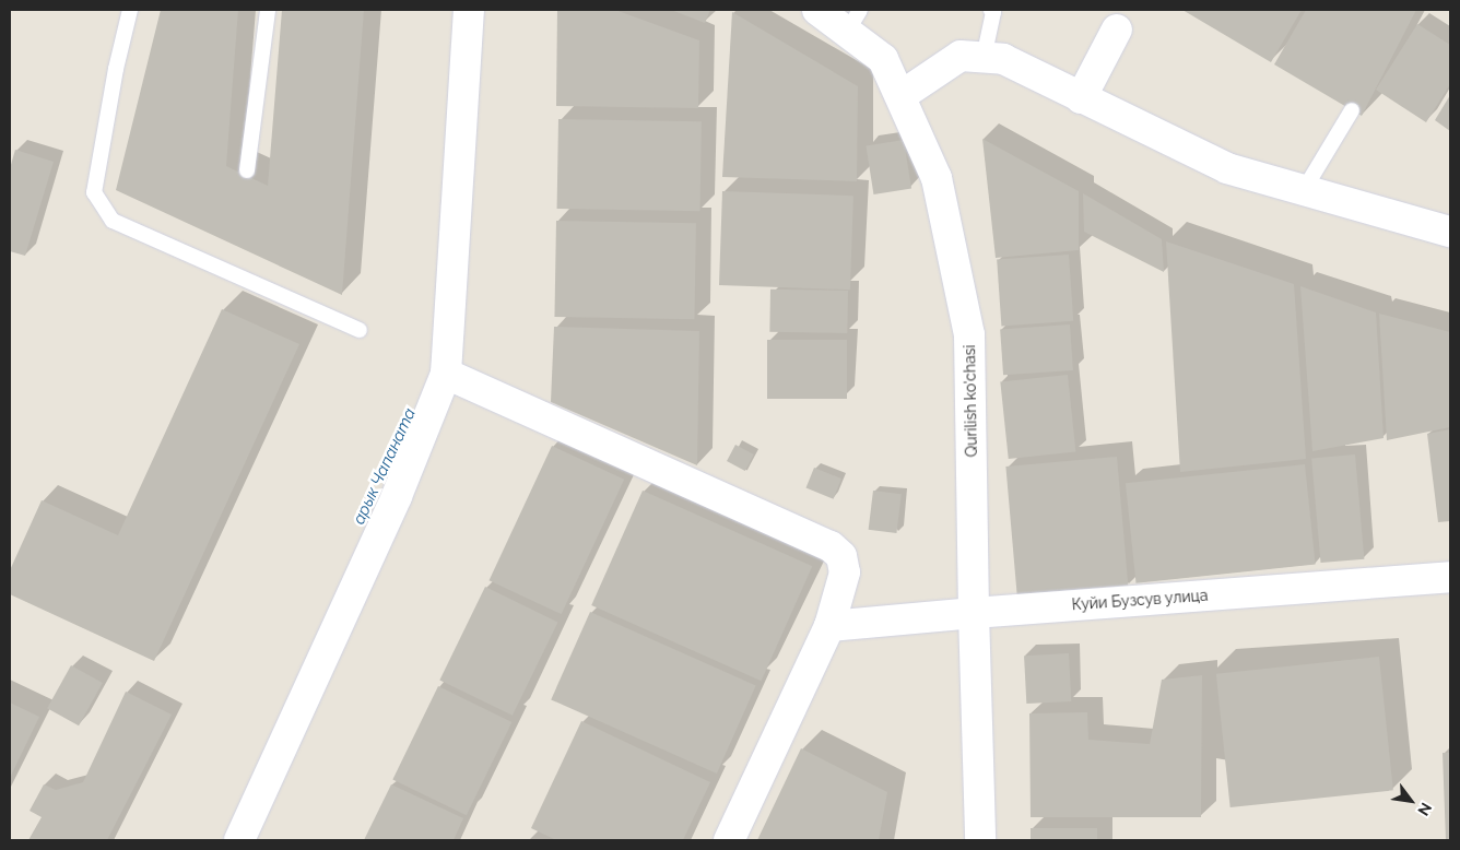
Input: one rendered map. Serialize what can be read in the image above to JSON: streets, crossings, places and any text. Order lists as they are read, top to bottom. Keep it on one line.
{"streets":{"street":["Qurilish ko'chasi","Куйи Бузсув улица"]},"crossings":[["Qurilish ko'chasi","Куйи Бузсув улица"]],"water":["арык Чапаната"],"north":"bottom right"}
